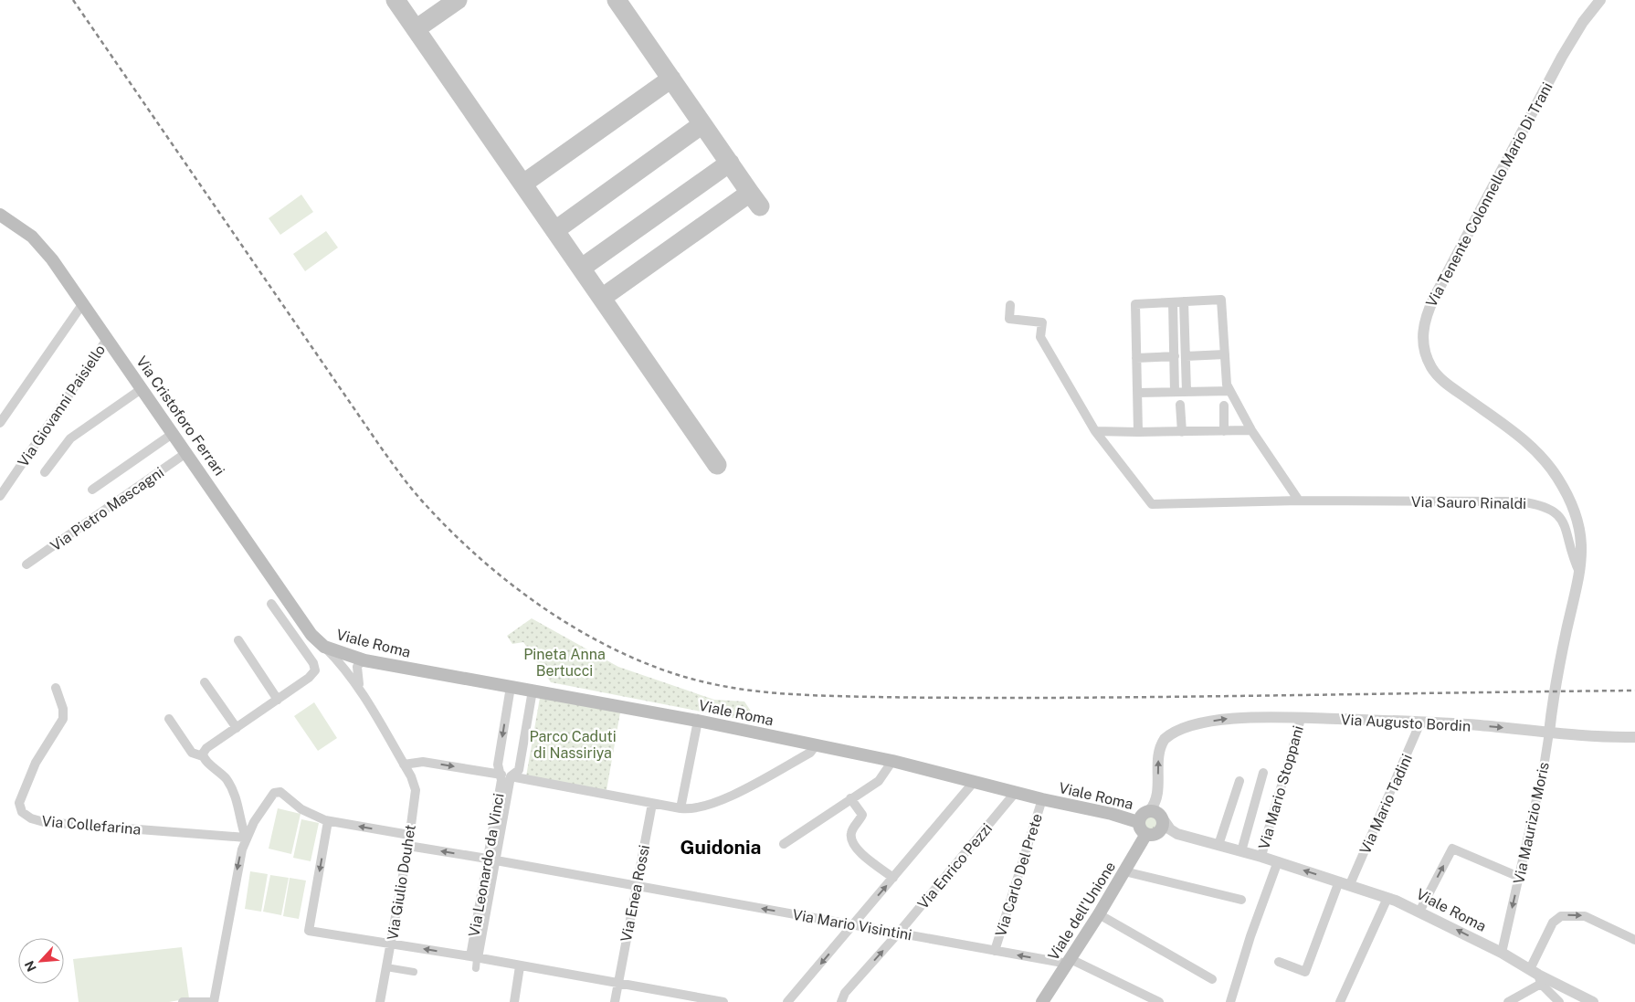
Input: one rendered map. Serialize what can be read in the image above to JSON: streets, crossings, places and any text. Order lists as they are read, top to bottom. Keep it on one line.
{"streets":{"main road":["Via Cristoforo Ferrari","Viale Roma","Viale dell'Unione"],"street":["Via Tenente Colonnello Mario Di Trani","Via Giovanni Paisiello","Via Sauro Rinaldi","Via Pietro Mascagni","Via Augusto Bordin","Via Mario Stoppani","Via Mario Tadini","Via Maurizio Moris","Via Collefarina","Via Leonardo da Vinci","Via Enrico Pezzi","Via Carlo Del Prete","Via Giulio Douhet","Via Enea Rossi","Via Mario Visintini"]},"crossings":[["Via Tenente Colonnello Mario Di Trani","Via Sauro Rinaldi"],["Via Tenente Colonnello Mario Di Trani","Via Maurizio Moris"],["Via Giovanni Paisiello","Via Cristoforo Ferrari"],["Via Cristoforo Ferrari","Via Pietro Mascagni"],["Via Cristoforo Ferrari","Viale Roma"],["Via Cristoforo Ferrari","Via Giulio Douhet"],["Viale Roma","Via Augusto Bordin"],["Viale Roma","Via Mario Stoppani"],["Viale Roma","Via Mario Tadini"],["Viale Roma","Via Maurizio Moris"],["Viale Roma","Via Leonardo da Vinci"],["Viale Roma","Via Enrico Pezzi"],["Viale Roma","Via Carlo Del Prete"],["Viale Roma","Via Giulio Douhet"],["Viale Roma","Viale dell'Unione"],["Via Augusto Bordin","Via Mario Stoppani"],["Via Augusto Bordin","Via Mario Tadini"],["Via Augusto Bordin","Via Maurizio Moris"],["Via Augusto Bordin","Viale dell'Unione"],["Via Leonardo da Vinci","Via Mario Visintini"],["Via Enrico Pezzi","Via Mario Visintini"],["Via Carlo Del Prete","Via Mario Visintini"],["Via Giulio Douhet","Via Mario Visintini"],["Via Enea Rossi","Via Mario Visintini"],["Viale dell'Unione","Via Mario Visintini"]],"one_way":["Via Augusto Bordin","Via Mario Visintini"],"districts":["Guidonia"],"parks":["Pineta Anna Bertucci","Parco Caduti di Nassiriya"],"north":"bottom left"}
